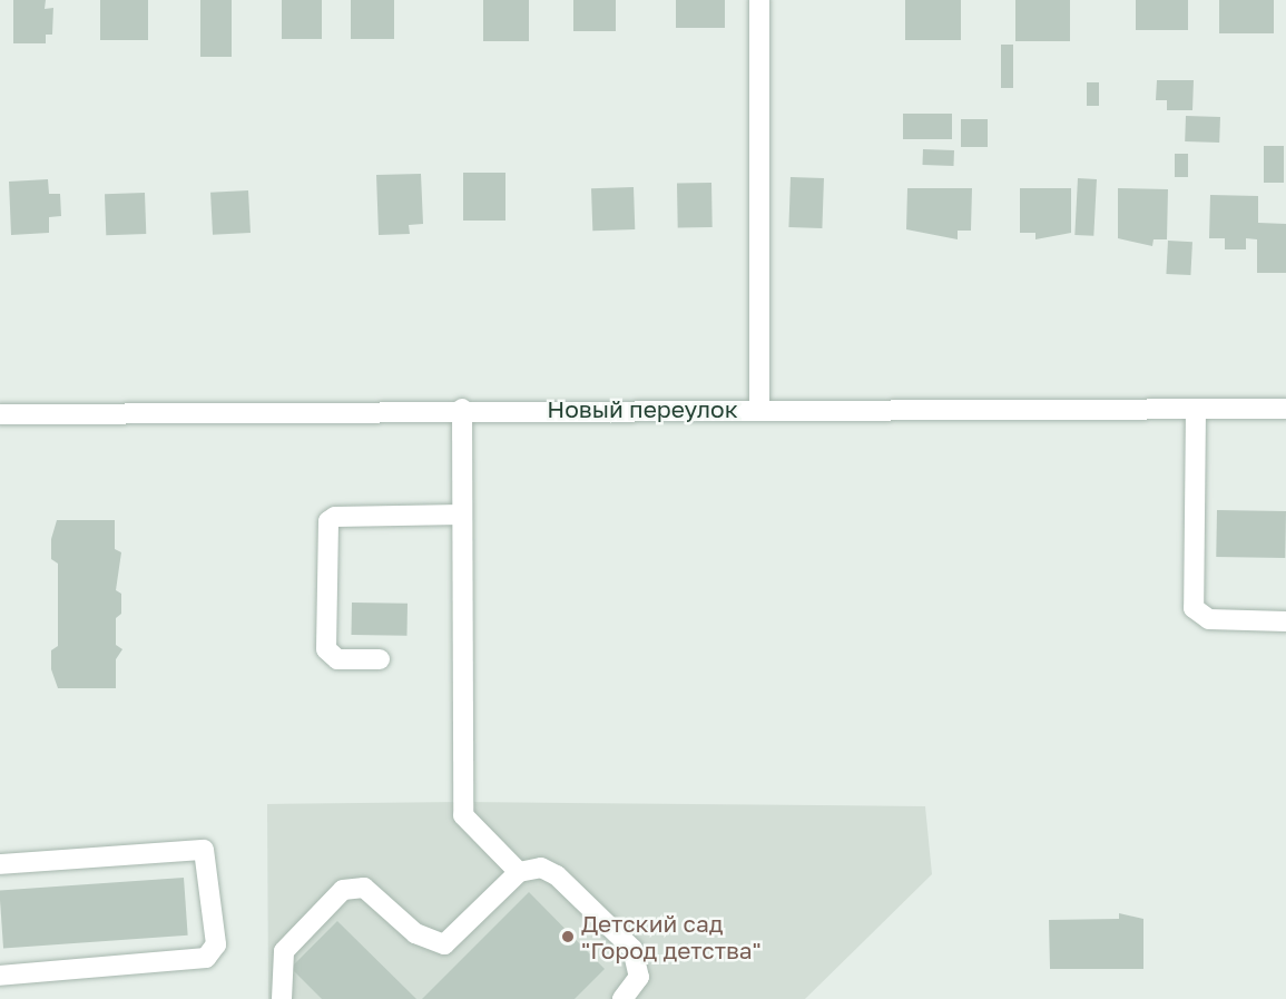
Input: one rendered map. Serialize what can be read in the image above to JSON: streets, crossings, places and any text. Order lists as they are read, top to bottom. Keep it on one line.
{"streets":{"street":["Новый переулок"]},"places":["Детский сад \"Город детства\""]}
